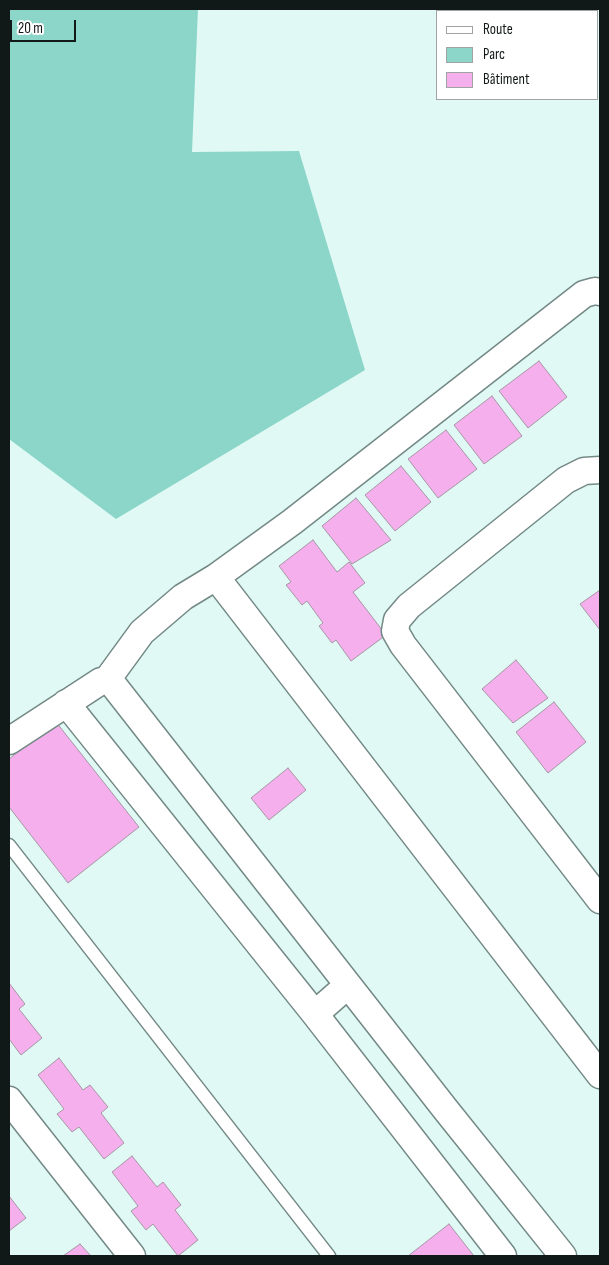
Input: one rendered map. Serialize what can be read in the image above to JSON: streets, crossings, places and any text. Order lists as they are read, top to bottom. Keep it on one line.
{"legend":["Route","Parc","Bâtiment"],"scale_bar":"20 m"}
